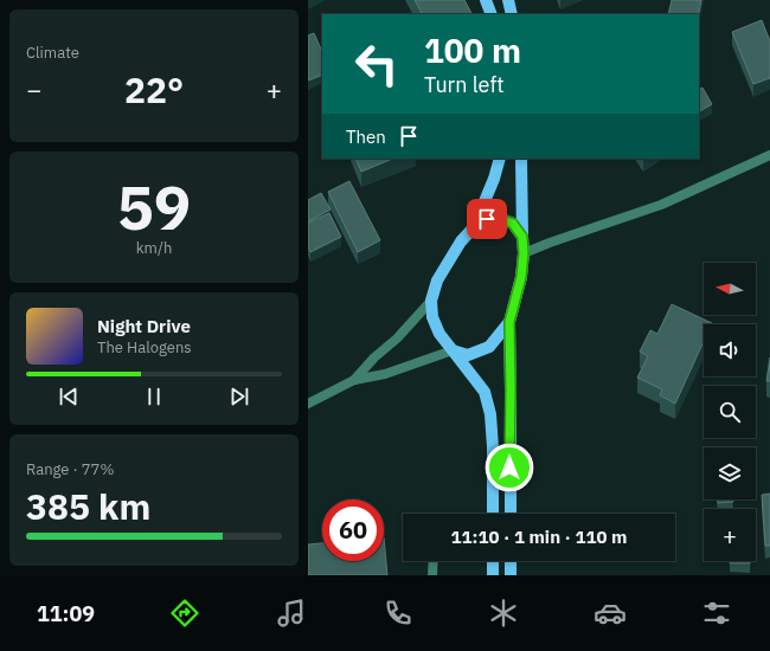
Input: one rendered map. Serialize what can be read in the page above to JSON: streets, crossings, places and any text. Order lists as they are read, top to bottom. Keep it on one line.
{"north":"left","page":{"tile":["Climate",["59","km/h"],["Range · 77%","385 km"]],"turn":["100 m","Turn left"],"heat":["−","22°","+"],"then":"Then","map_buttons":"+","song":["Night Drive","The Halogens"],"limit":"60","trip":"11:10 · 1 min · 110 m","tabs":"11:09"}}
